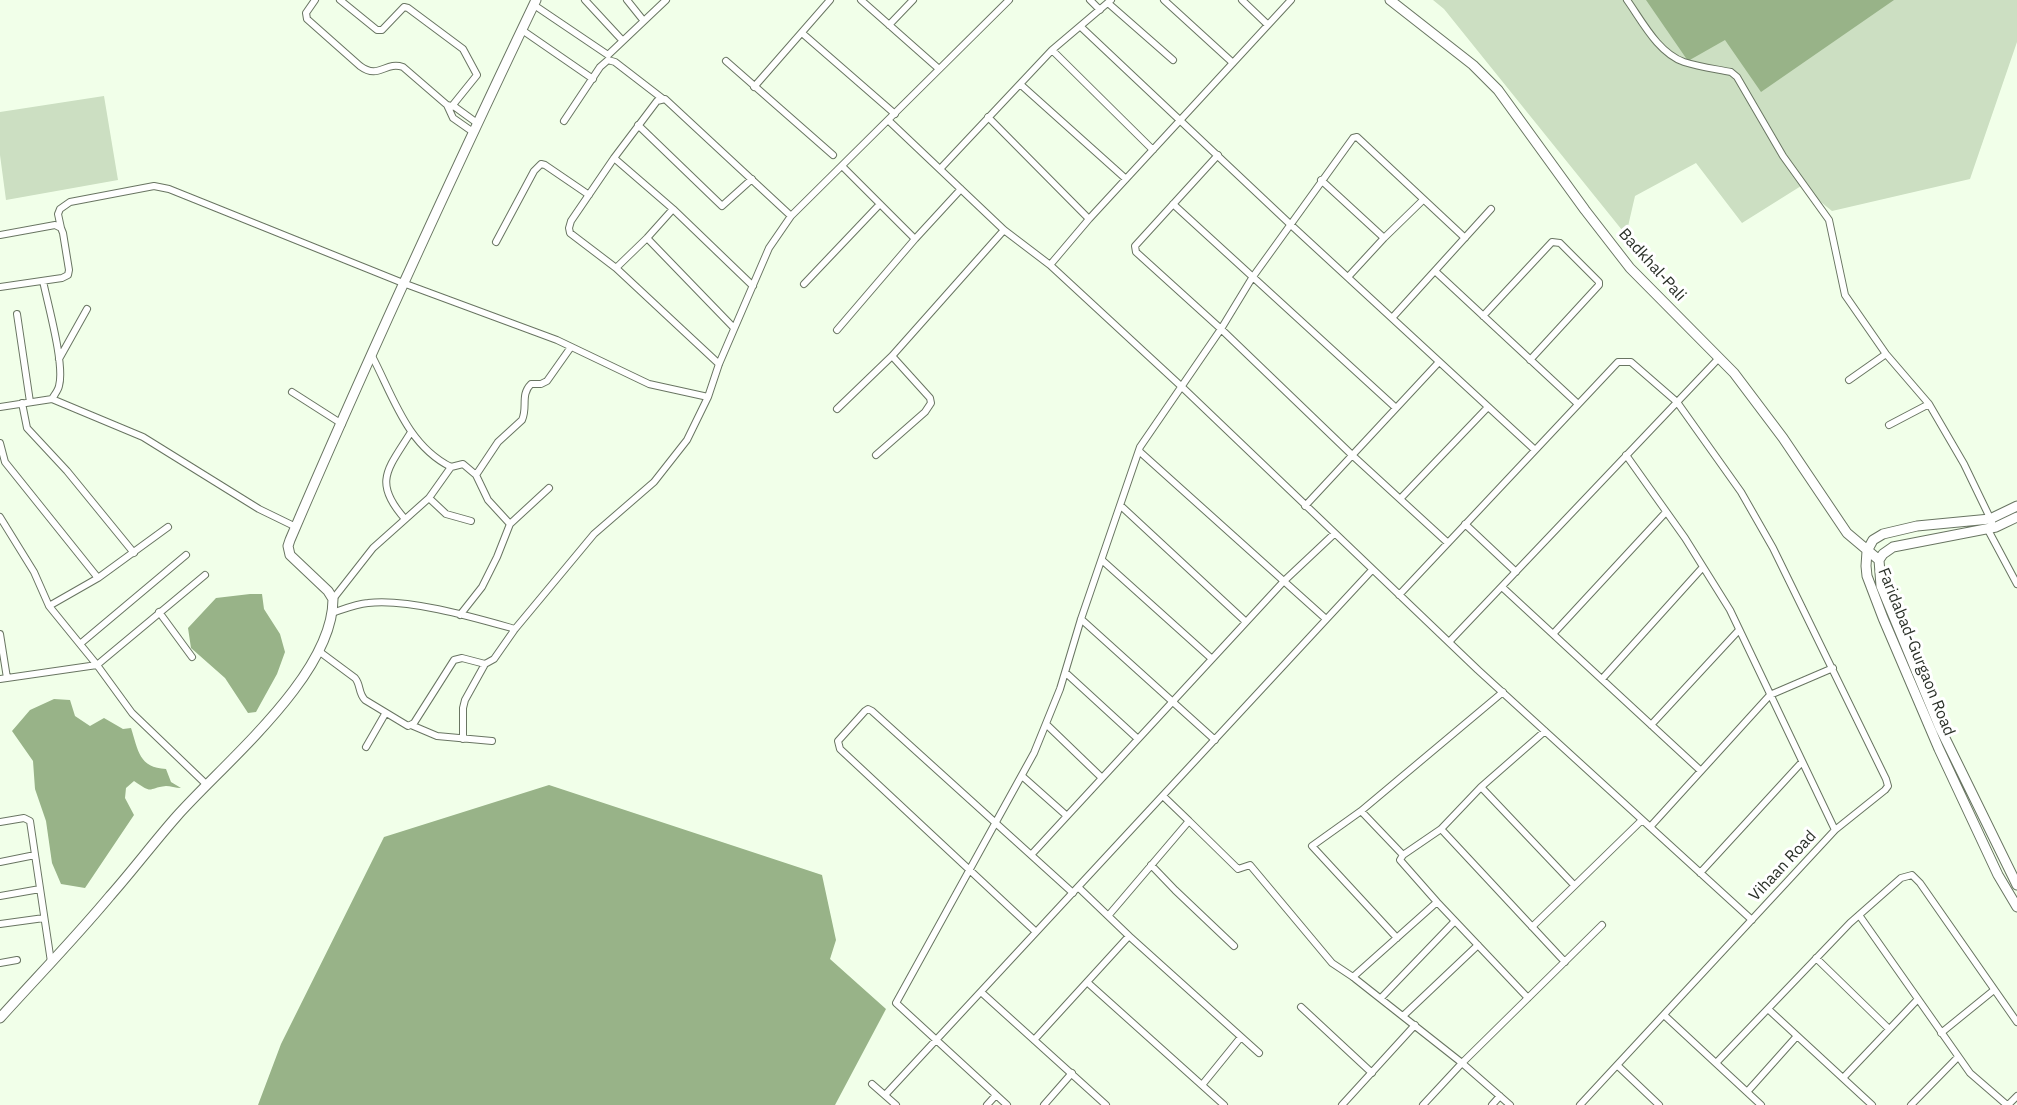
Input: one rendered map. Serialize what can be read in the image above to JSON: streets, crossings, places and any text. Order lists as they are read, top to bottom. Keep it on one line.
{"streets":{"street":["Badkhal-Pali","Faridabad-Gurgaon Road","Vihaan Road"]},"crossings":[["Badkhal-Pali","Faridabad-Gurgaon Road"]]}
